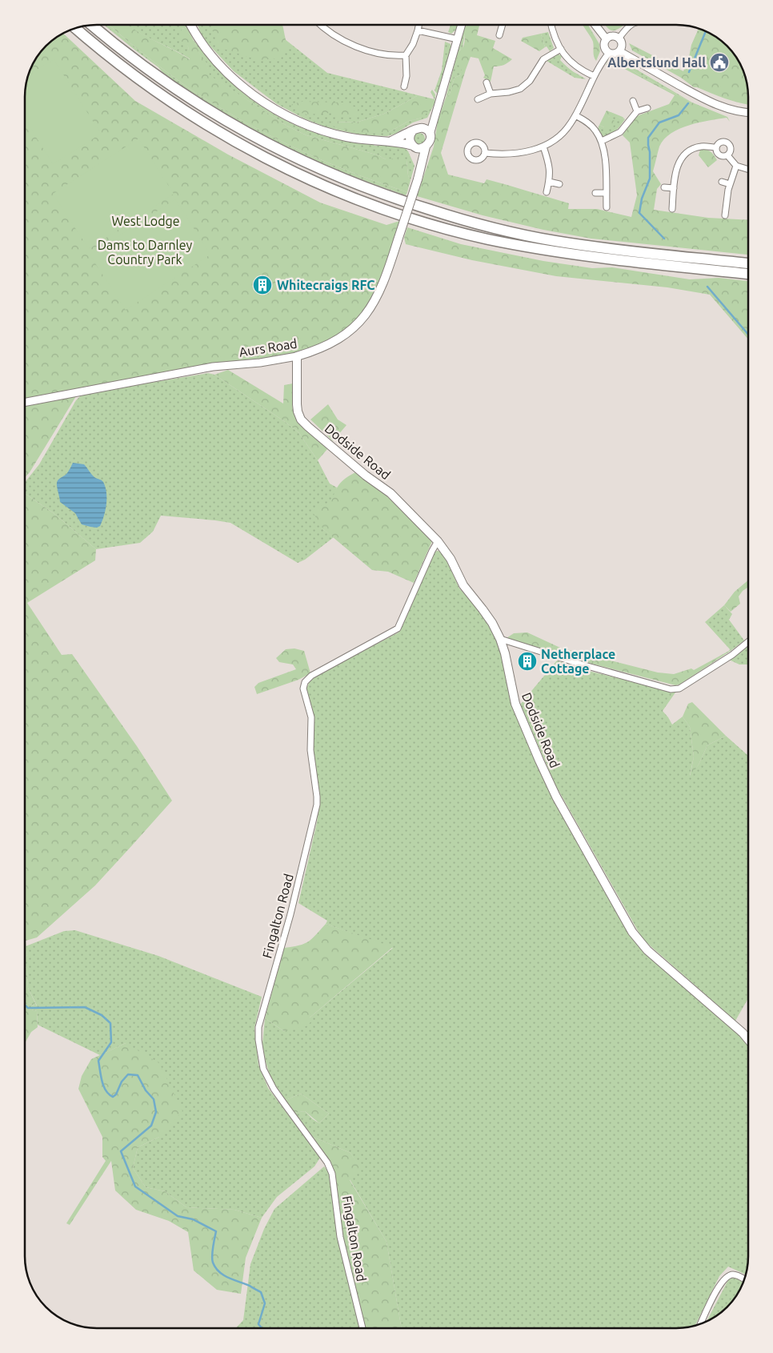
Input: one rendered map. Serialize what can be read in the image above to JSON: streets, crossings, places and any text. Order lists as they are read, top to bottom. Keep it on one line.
{"streets":{"main road":["Aurs Road","Dodside Road"],"street":["Fingalton Road"]},"crossings":[["Aurs Road","Dodside Road"],["Dodside Road","Fingalton Road"]],"parks":["West Lodge","Dams to Darnley Country Park"],"places":{"public building":["Albertslund Hall"],"building":["Whitecraigs RFC","Netherplace Cottage"]}}
